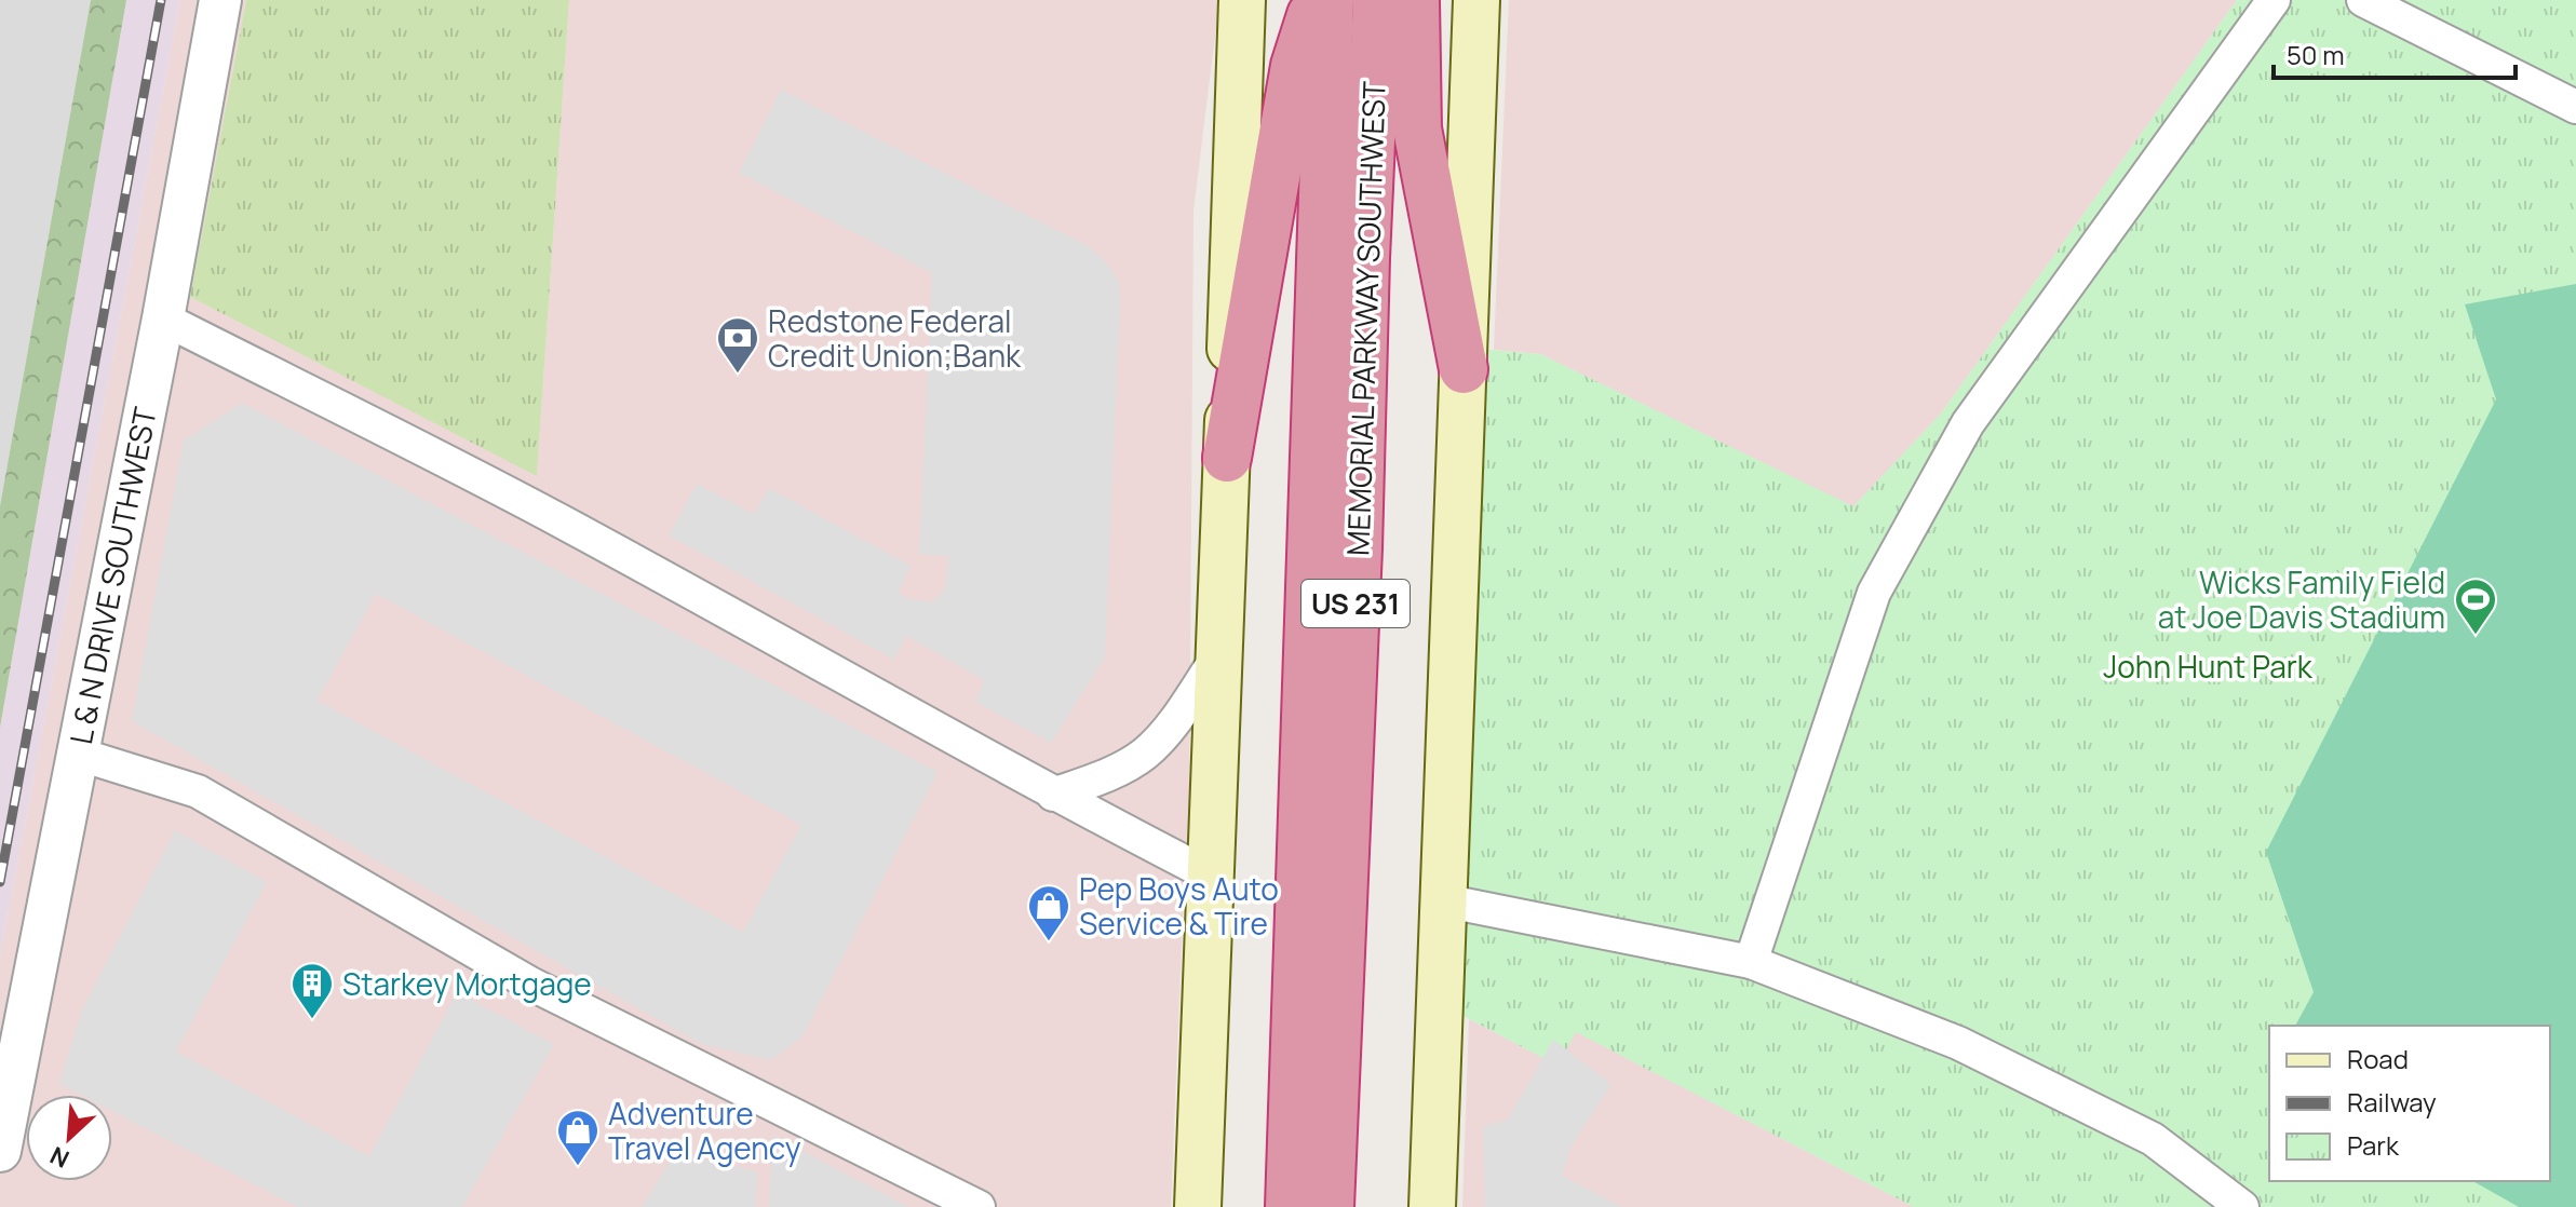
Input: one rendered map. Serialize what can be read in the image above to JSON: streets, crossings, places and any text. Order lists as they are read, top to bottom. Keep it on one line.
{"streets":{"highway":["MEMORIAL PARKWAY SOUTHWEST","US 231"],"street":["L & N DRIVE SOUTHWEST"]},"parks":["John Hunt Park"],"places":{"bank":["Redstone Federal Credit Union;Bank"],"sports":["Wicks Family Field at Joe Davis Stadium"],"shop":["Pep Boys Auto Service & Tire","Adventure Travel Agency"],"building":["Starkey Mortgage"]},"legend":["Road","Railway","Park"],"scale_bar":"50 m","north":"bottom left"}
